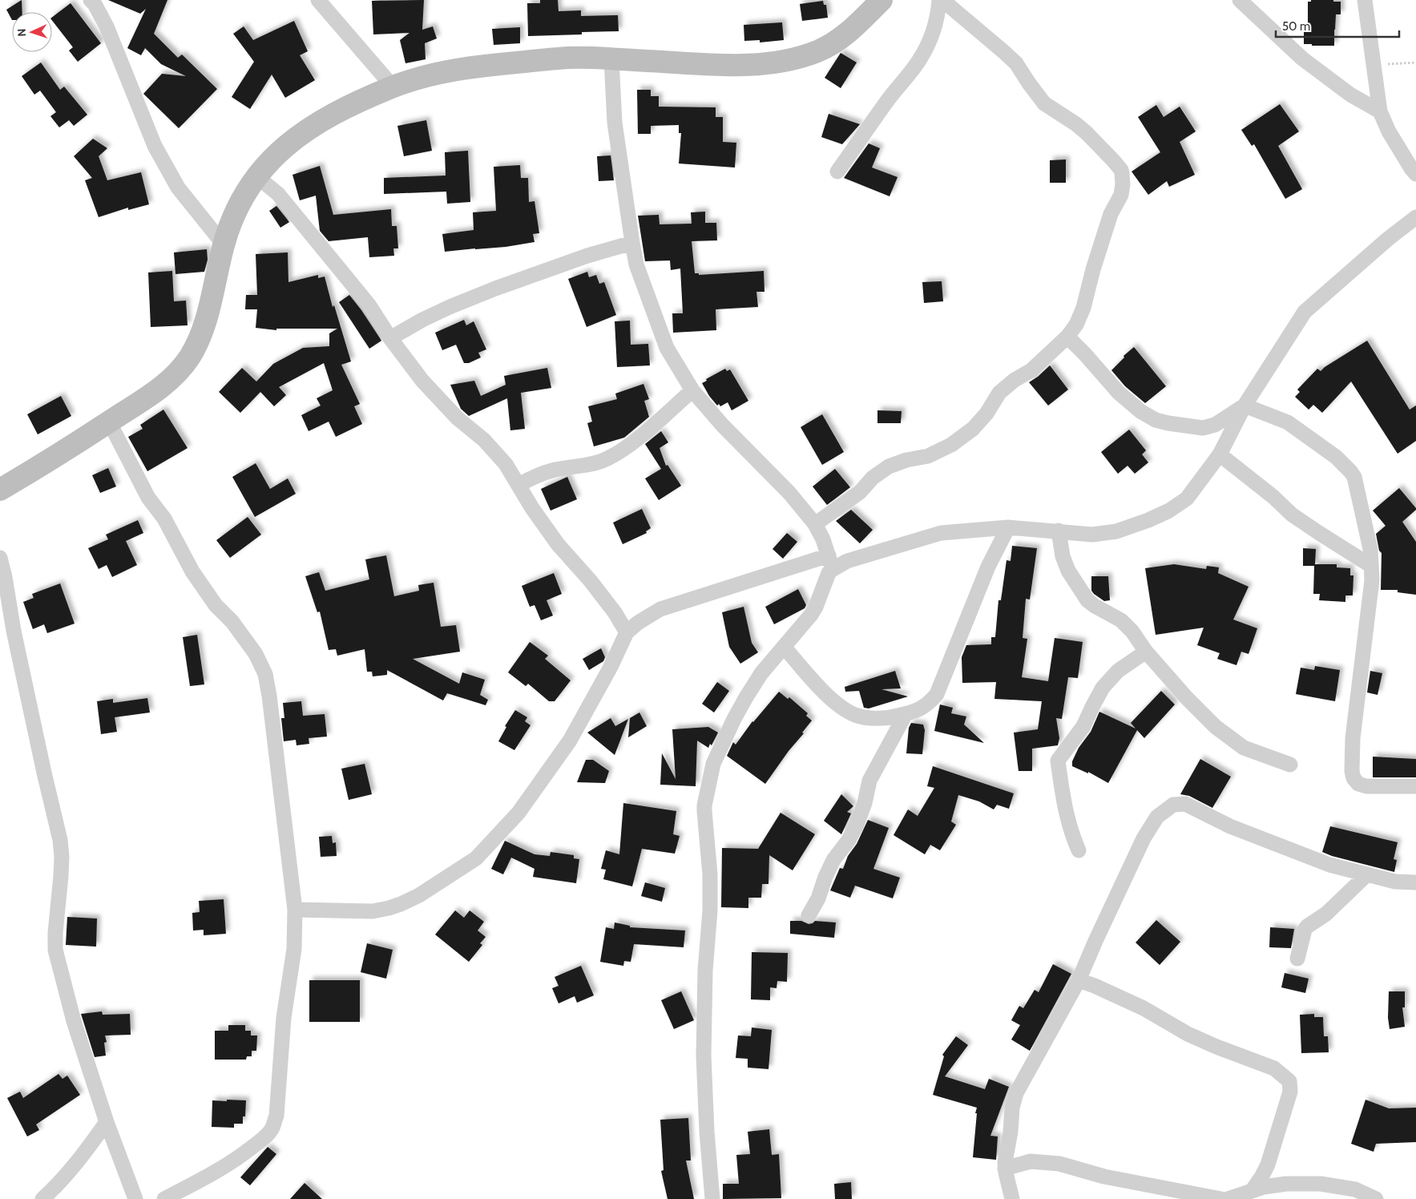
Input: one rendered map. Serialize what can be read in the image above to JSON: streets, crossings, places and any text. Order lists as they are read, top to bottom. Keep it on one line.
{"scale_bar":"50 m","north":"left"}
